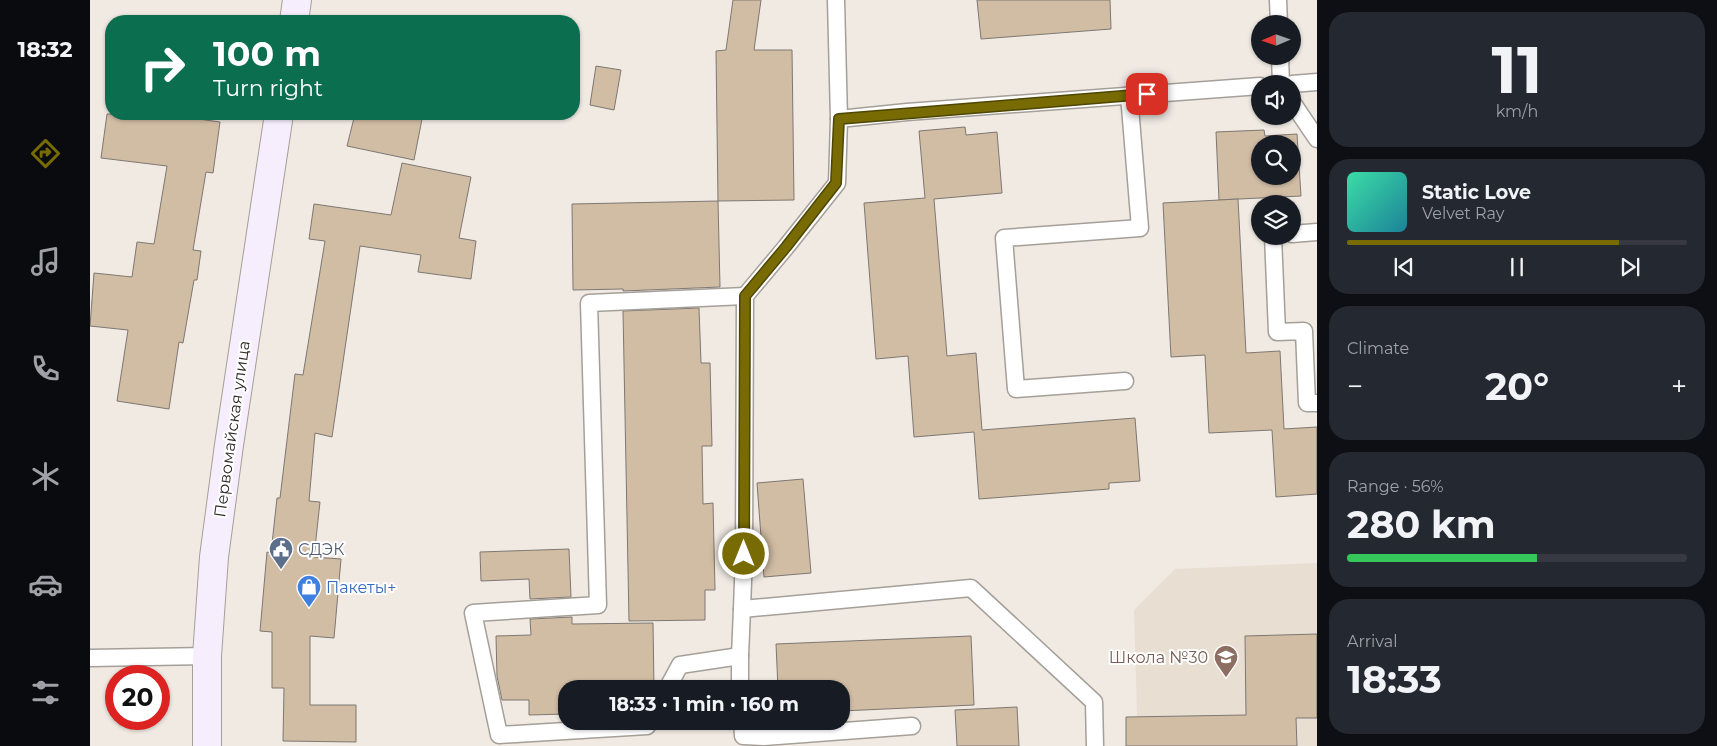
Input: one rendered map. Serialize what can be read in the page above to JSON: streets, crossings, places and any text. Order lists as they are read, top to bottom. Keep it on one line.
{"streets":{"street":["Первомайская улица"]},"places":{"public building":["СДЭК"],"shop":["Пакеты+"],"school or university":["Школа №30"]},"north":"left","page":{"tabs":"18:32","tile":[["11","km/h"],"Climate",["Range · 56%","280 km"],["Arrival","18:33"]],"turn":["100 m","Turn right"],"song":["Static Love","Velvet Ray"],"heat":["−","20°","+"],"limit":"20","trip":"18:33 · 1 min · 160 m"}}
